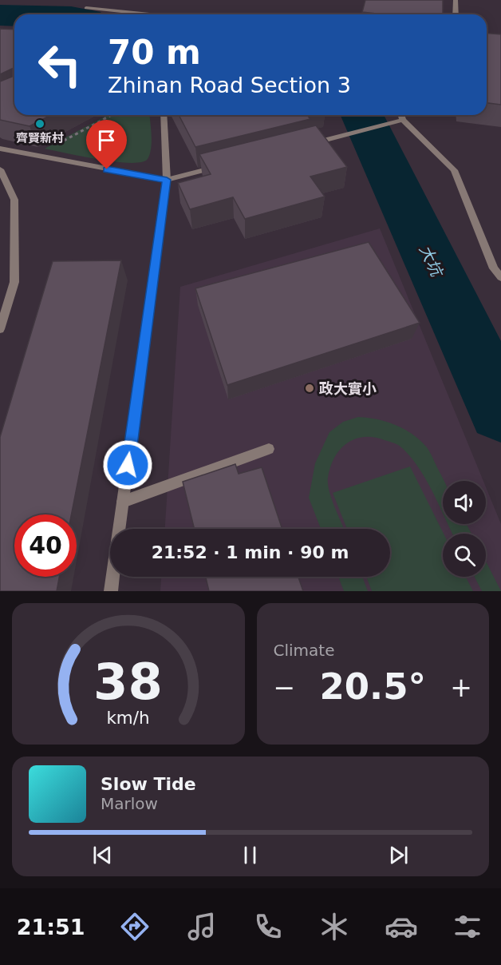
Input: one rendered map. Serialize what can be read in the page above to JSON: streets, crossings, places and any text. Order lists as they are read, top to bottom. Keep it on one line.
{"water":["大坑"],"places":["齊賢新村","政大實小"],"page":{"turn":["70 m","Zhinan Road Section 3"],"limit":"40","trip":"21:52 · 1 min · 90 m","tile":"Climate","heat":["−","20.5°","+"],"song":["Slow Tide","Marlow"],"tabs":"21:51","gauge":["38","km/h"]}}
